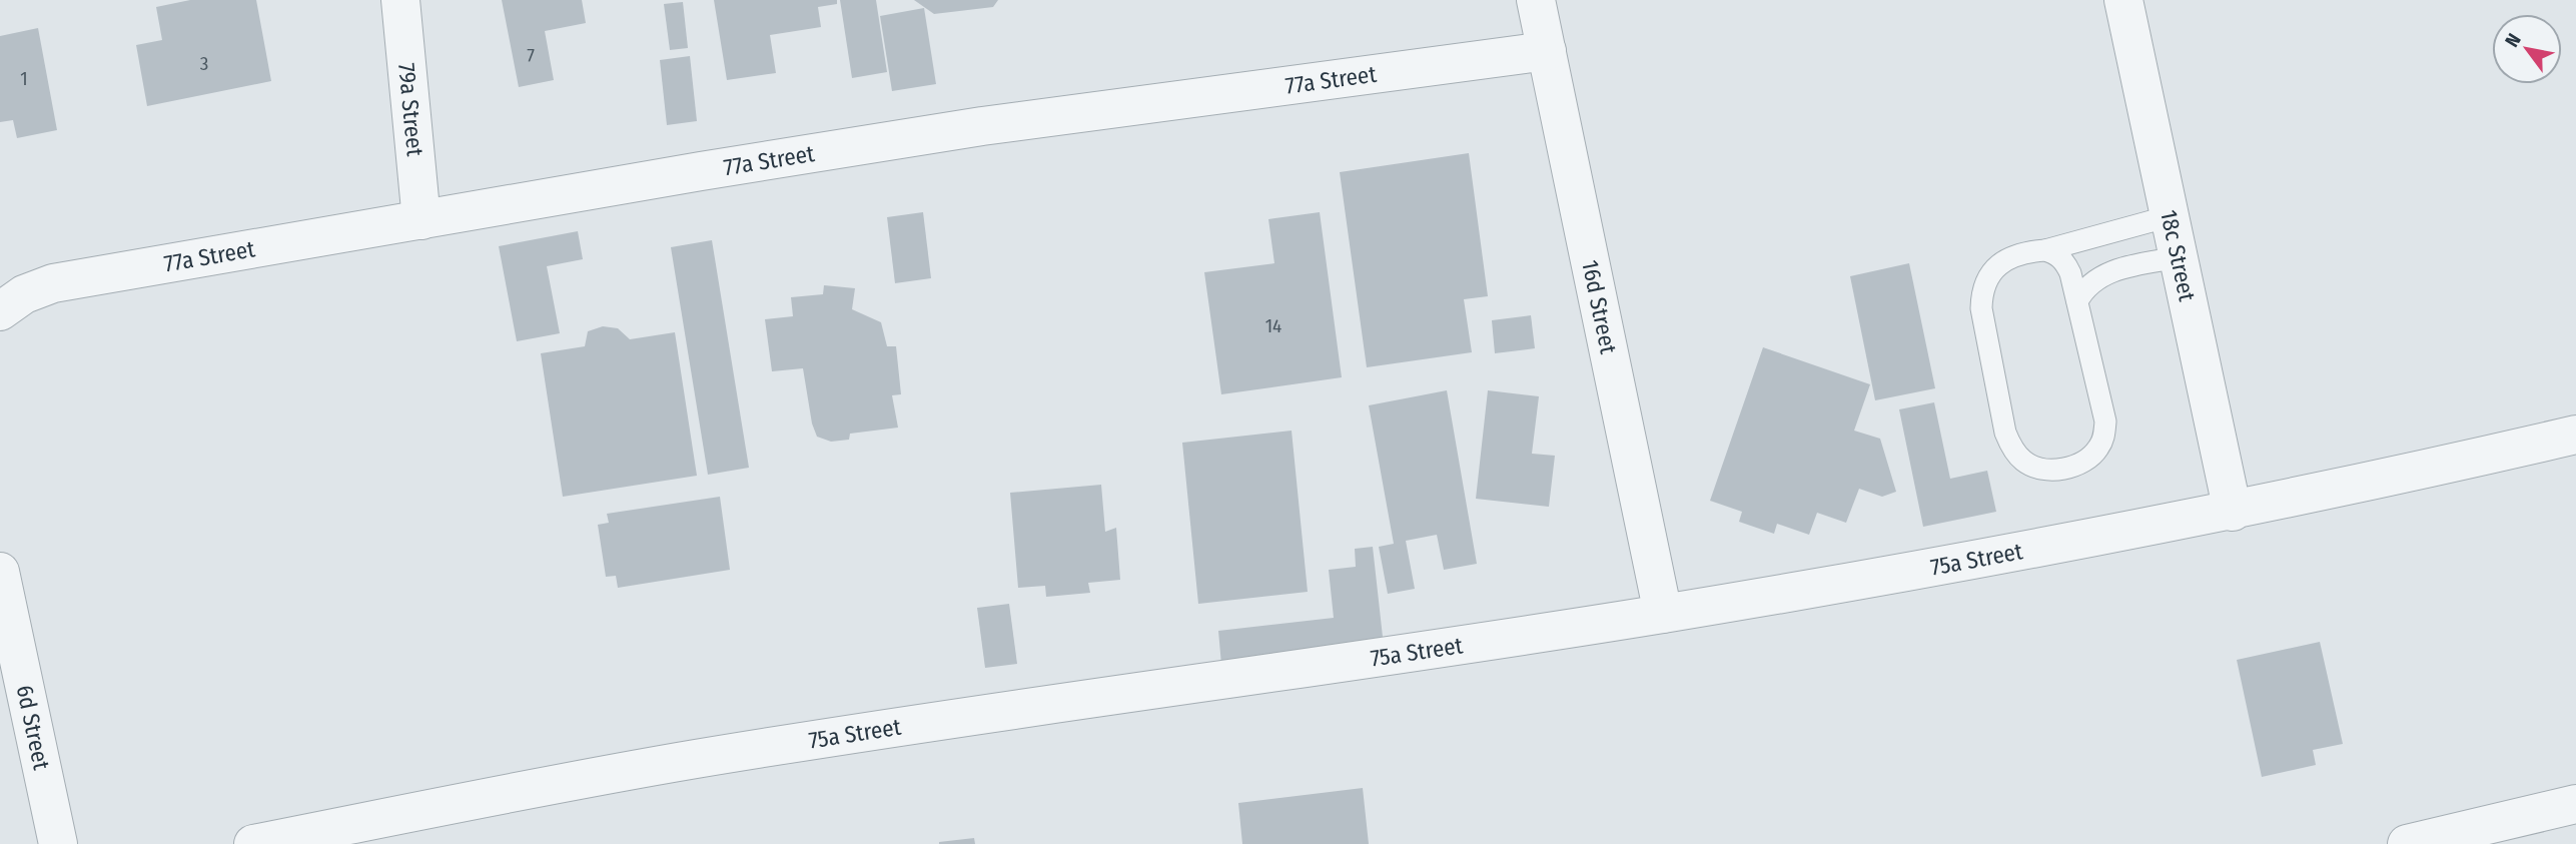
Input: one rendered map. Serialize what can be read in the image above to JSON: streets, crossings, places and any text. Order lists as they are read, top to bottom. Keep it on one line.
{"streets":{"street":["77a Street","79a Street","18c Street","16d Street","75a Street","6d Street"]},"crossings":[["77a Street","79a Street"],["77a Street","16d Street"],["18c Street","75a Street"],["16d Street","75a Street"]],"house_numbers":["7","3","1","14"],"north":"top left"}
